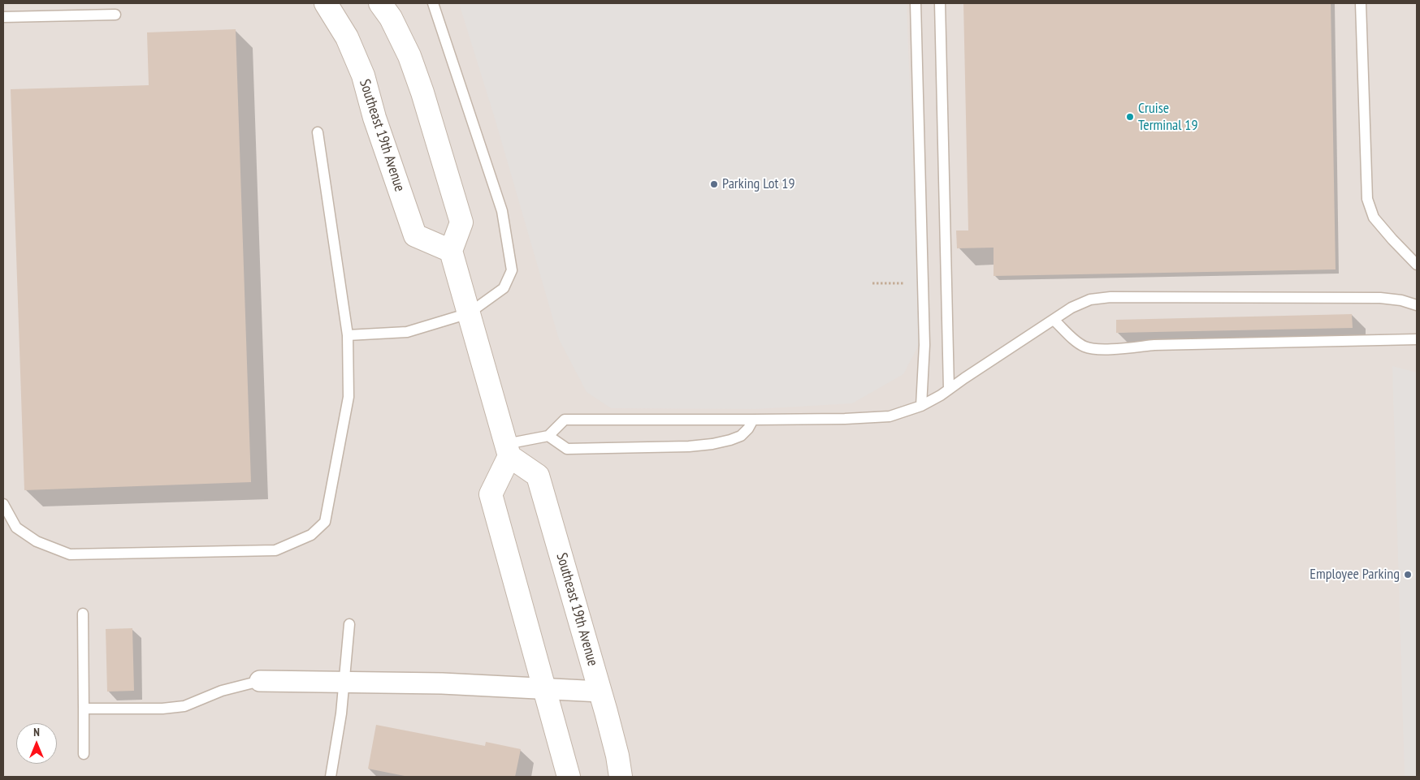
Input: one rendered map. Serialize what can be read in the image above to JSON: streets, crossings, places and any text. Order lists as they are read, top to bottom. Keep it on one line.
{"streets":{"street":["Southeast 19th Avenue"]},"places":["Cruise Terminal 19","Parking Lot 19","Employee Parking"],"north":"top"}
